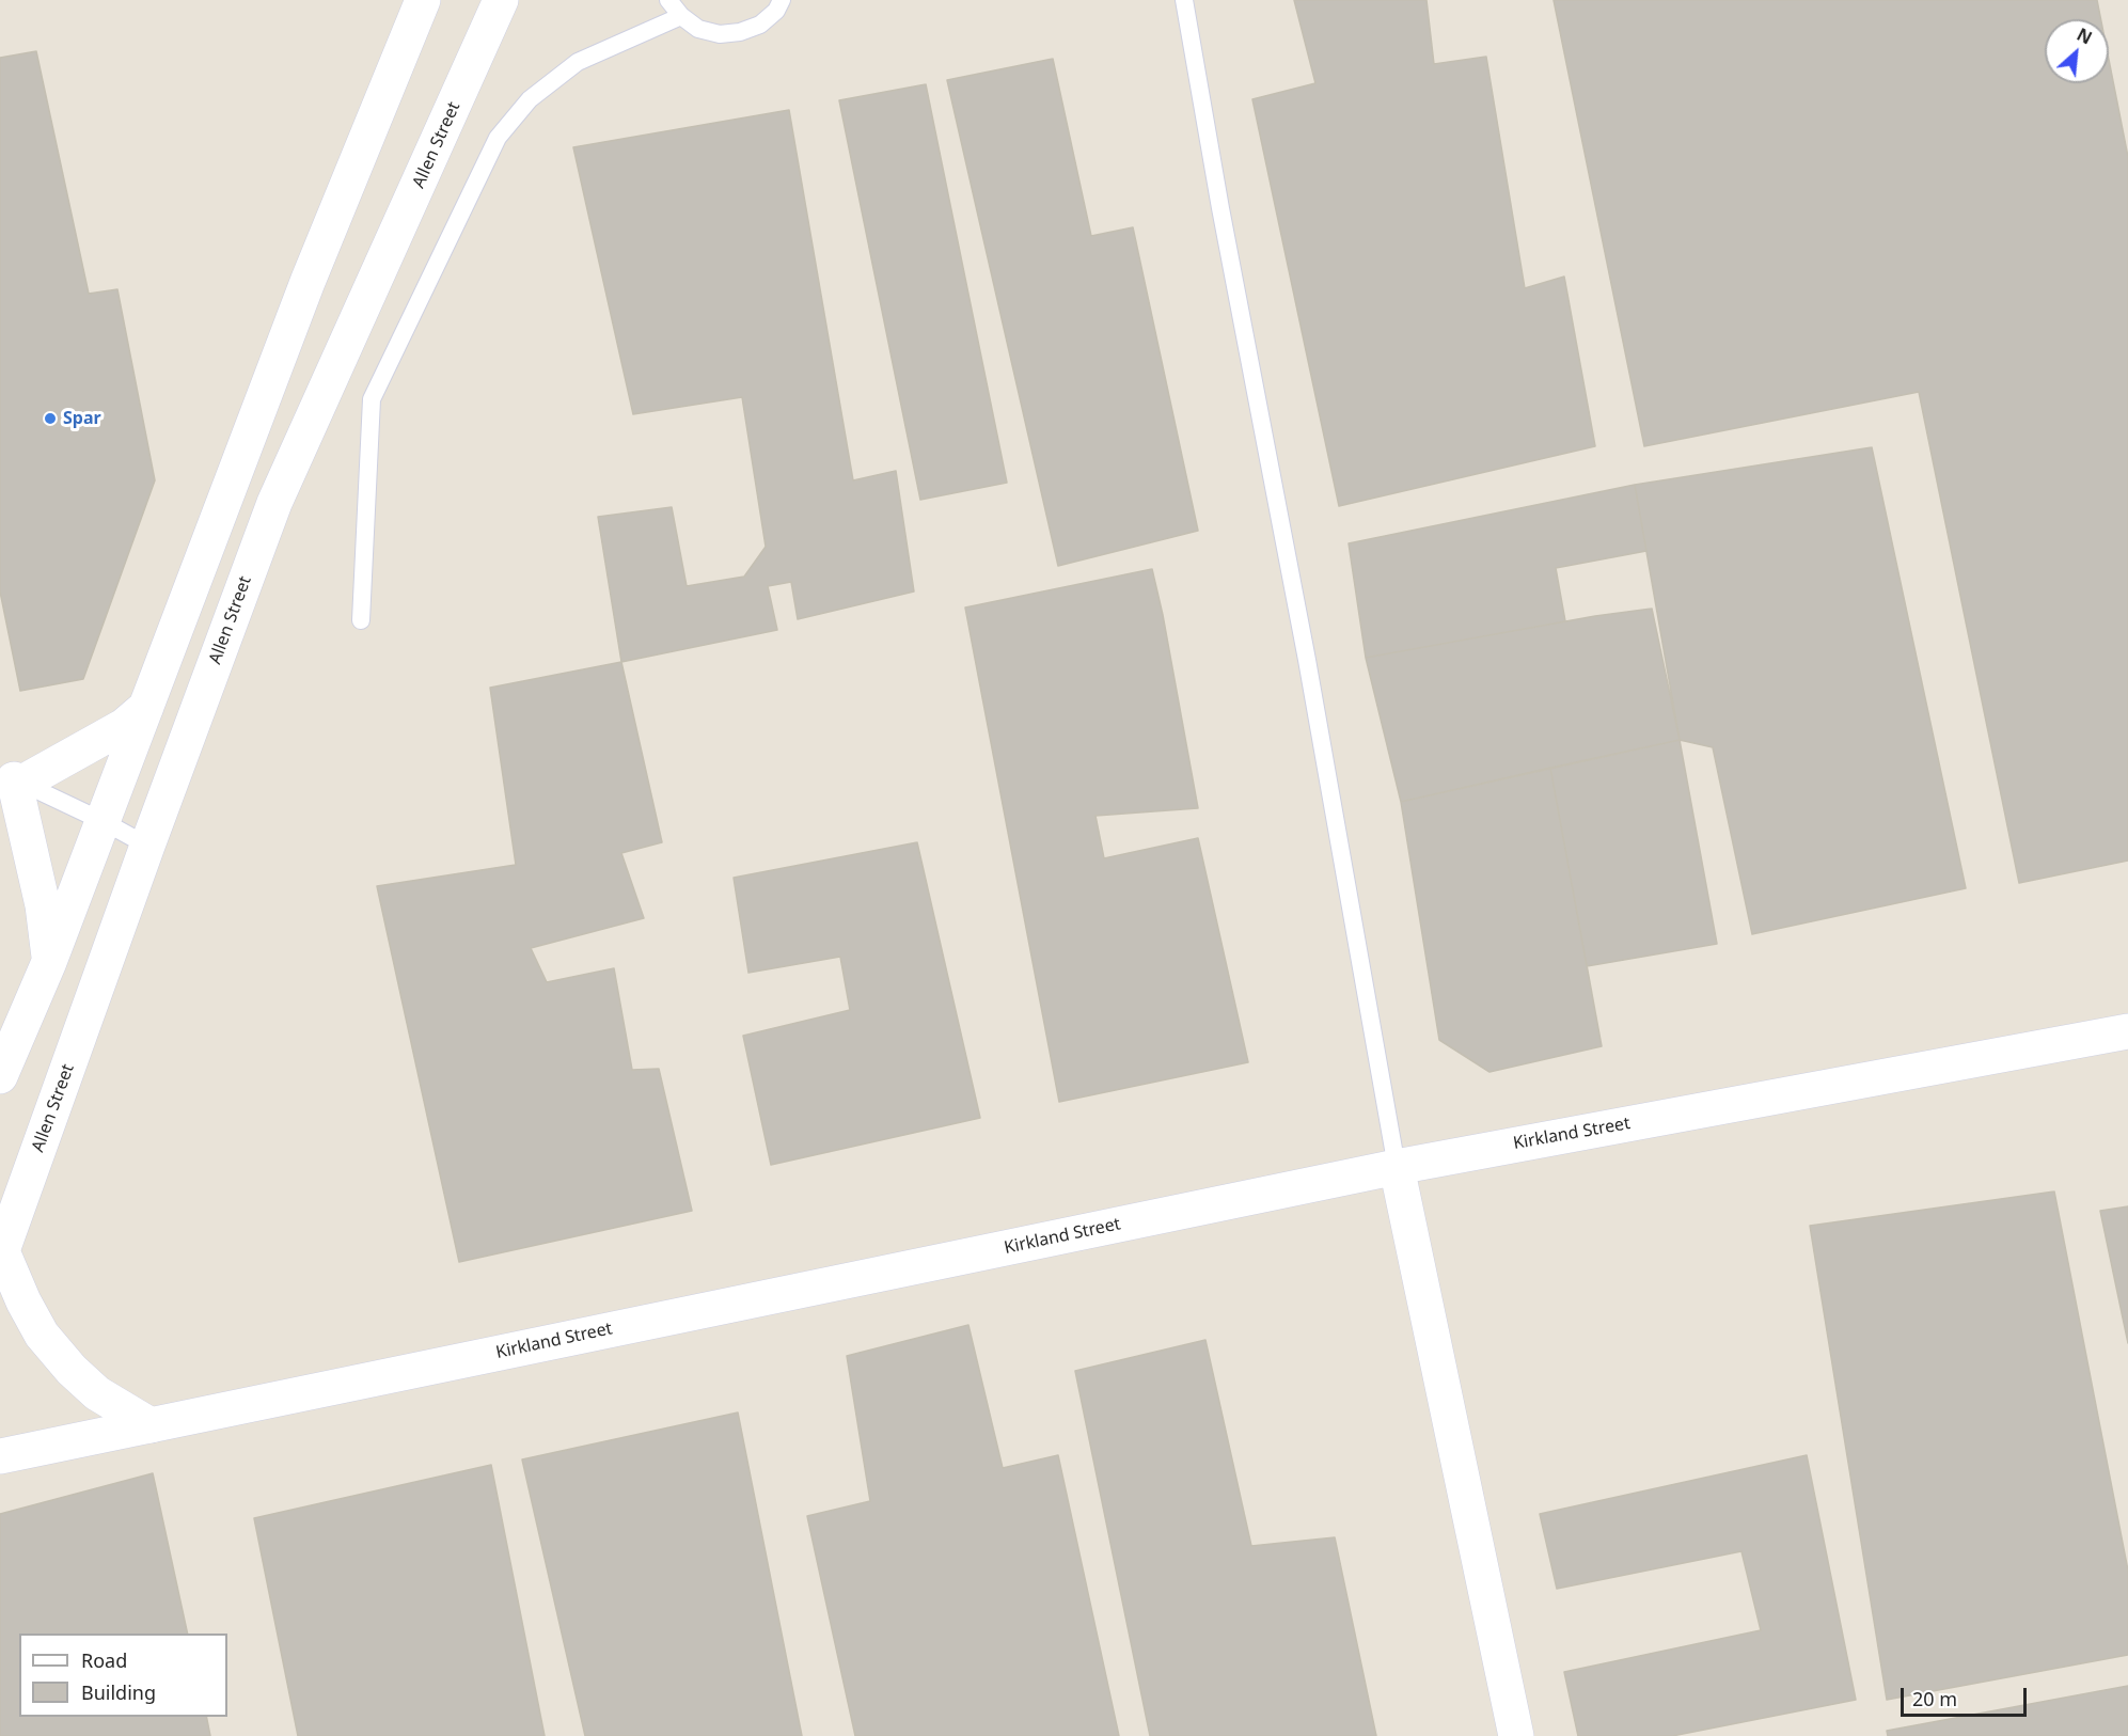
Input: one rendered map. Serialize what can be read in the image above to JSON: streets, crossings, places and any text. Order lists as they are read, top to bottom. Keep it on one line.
{"streets":{"street":["Allen Street","Kirkland Street"]},"places":["Spar"],"legend":["Road","Building"],"scale_bar":"20 m","north":"top right"}
